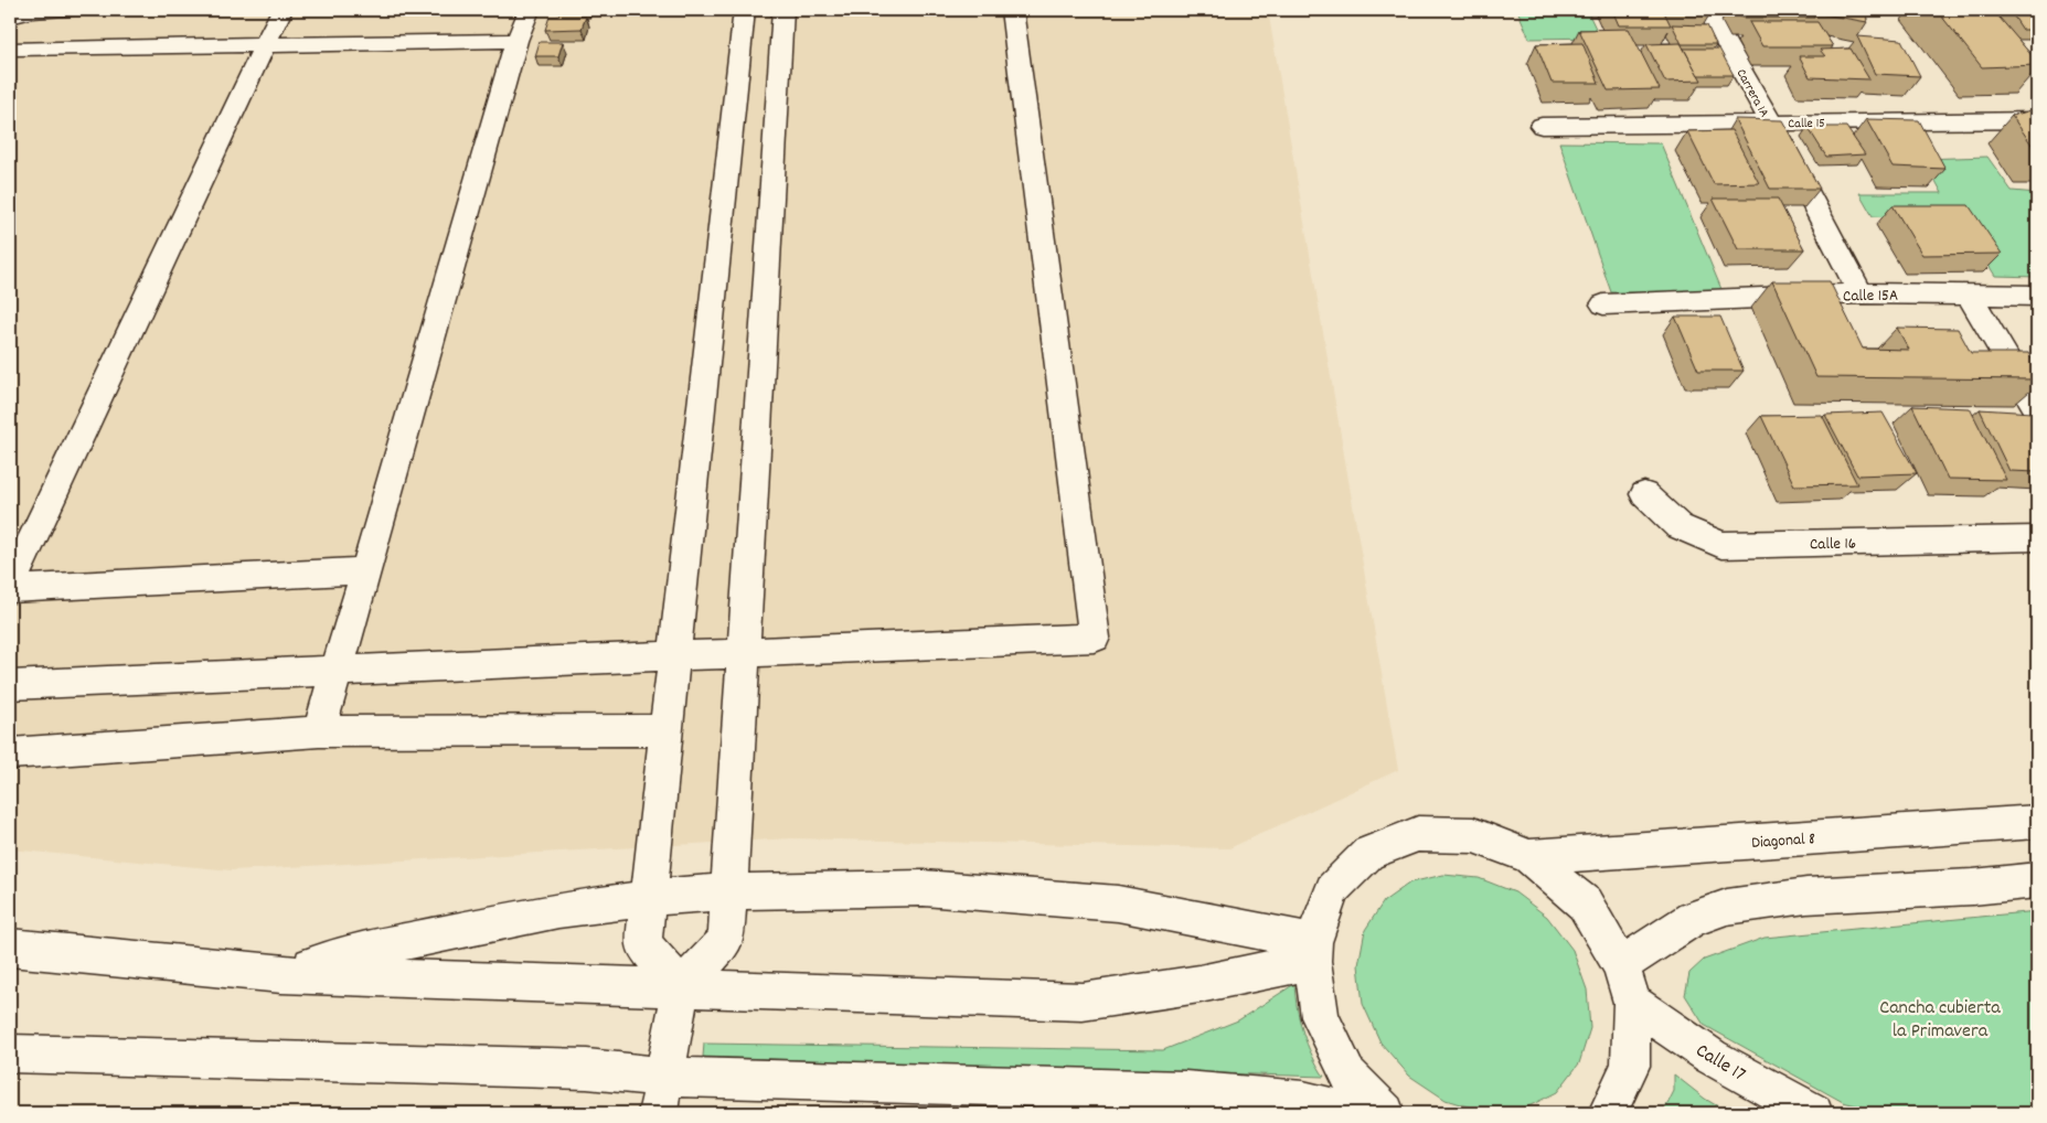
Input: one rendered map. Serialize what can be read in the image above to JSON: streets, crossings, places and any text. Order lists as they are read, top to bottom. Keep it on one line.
{"streets":{"street":["Carrera 1A","Calle 15","Calle 15A","Calle 16","Diagonal 8","Calle 17"]},"crossings":[["Carrera 1A","Calle 15"],["Carrera 1A","Calle 15A"]],"parks":["Cancha cubierta la Primavera"]}
